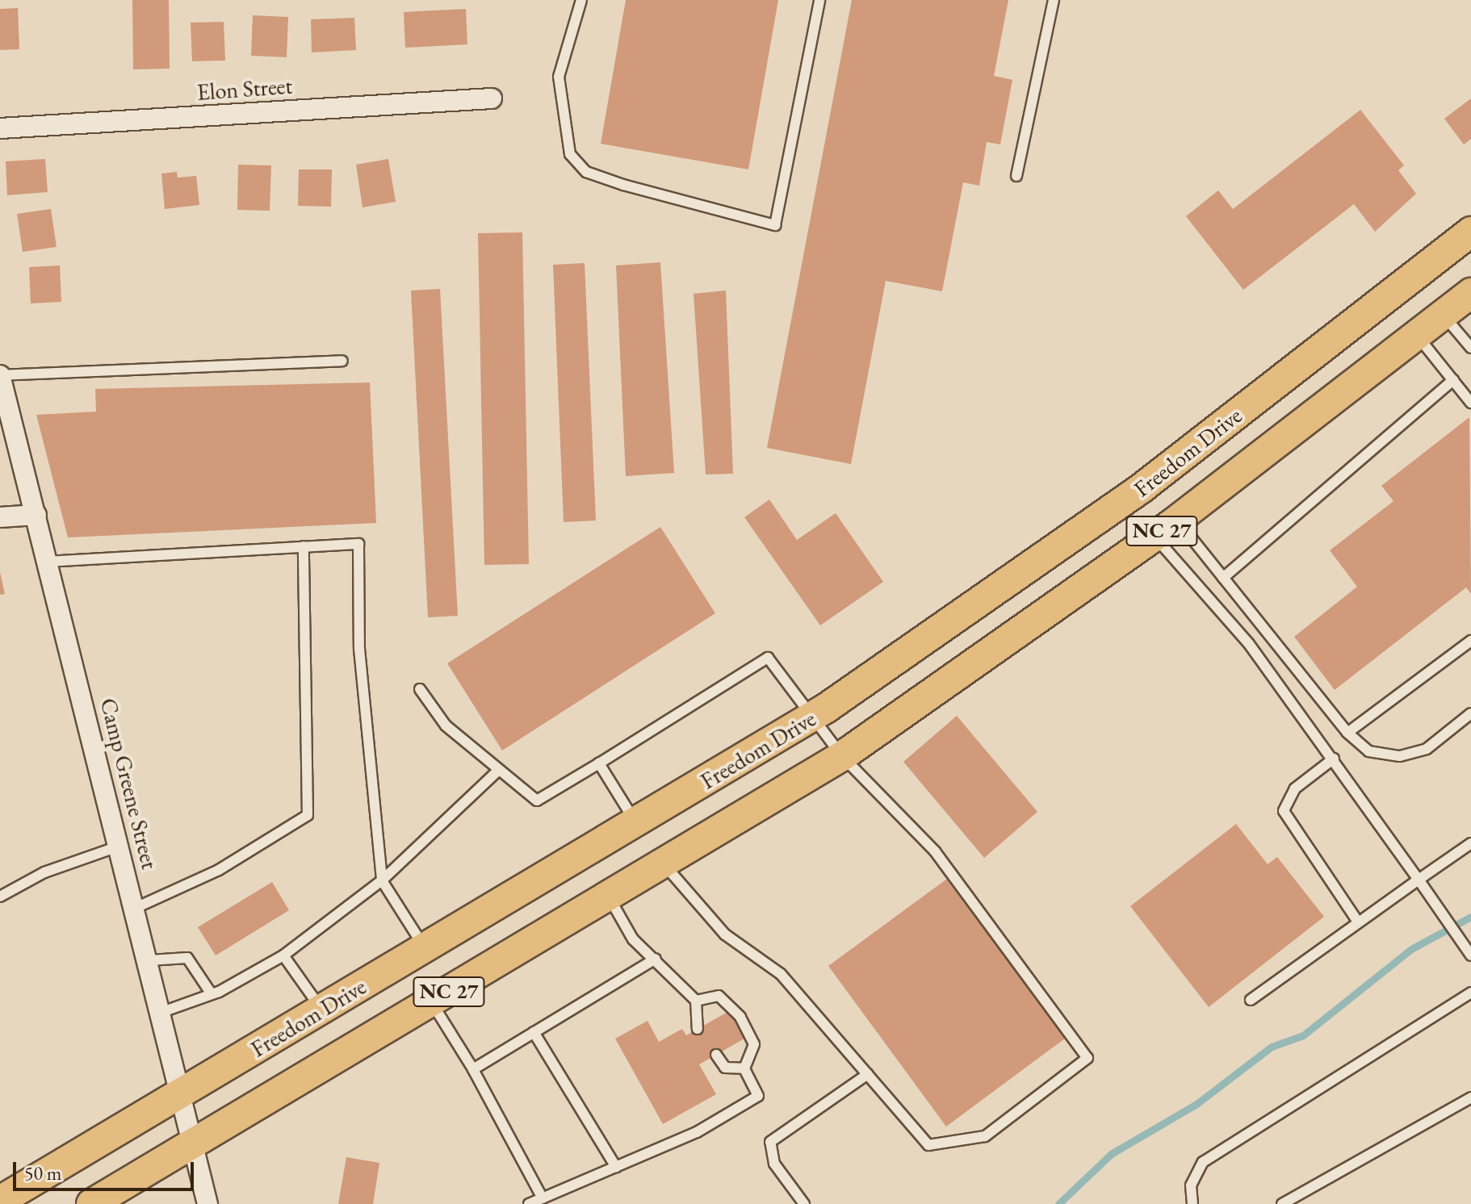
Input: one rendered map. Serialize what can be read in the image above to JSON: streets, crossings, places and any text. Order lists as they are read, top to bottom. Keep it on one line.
{"streets":{"main road":["Freedom Drive","NC 27"],"street":["Elon Street","Camp Greene Street"]},"crossings":[["Freedom Drive","Camp Greene Street"]],"scale_bar":"50 m"}
